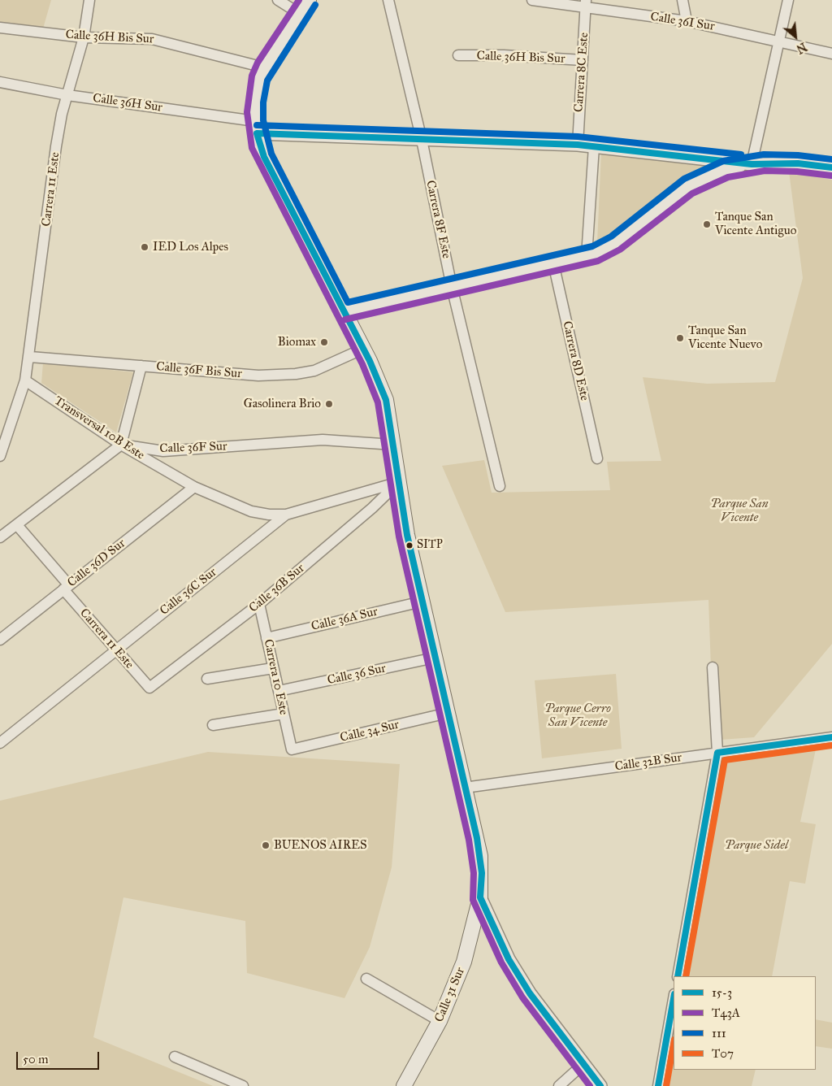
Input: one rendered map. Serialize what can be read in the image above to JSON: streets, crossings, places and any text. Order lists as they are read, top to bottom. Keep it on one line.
{"streets":{"main road":["Calle 31 Sur"],"street":["Calle 36I Sur","Calle 36H Bis Sur","Carrera 8C Este","Calle 36H Sur","Carrera 11 Este","Carrera 8F Este","Carrera 8D Este","Calle 36F Bis Sur","Transversal 10B Este","Calle 36F Sur","Calle 36D Sur","Calle 36B Sur","Calle 36C Sur","Calle 36A Sur","Calle 36 Sur","Carrera 10 Este","Calle 34 Sur","Calle 32B Sur"]},"crossings":[["Calle 36I Sur","Carrera 8C Este"],["Calle 36H Bis Sur","Carrera 8C Este"],["Calle 36H Bis Sur","Carrera 11 Este"],["Carrera 8C Este","Calle 36H Sur"],["Calle 36H Sur","Carrera 11 Este"],["Calle 36H Sur","Carrera 8F Este"],["Calle 36H Sur","Calle 31 Sur"],["Carrera 11 Este","Calle 36F Bis Sur"],["Carrera 11 Este","Transversal 10B Este"],["Carrera 11 Este","Calle 36D Sur"],["Carrera 11 Este","Calle 36B Sur"],["Carrera 11 Este","Calle 36C Sur"],["Calle 36F Bis Sur","Calle 31 Sur"],["Transversal 10B Este","Calle 36F Sur"],["Transversal 10B Este","Calle 36D Sur"],["Transversal 10B Este","Calle 36C Sur"],["Calle 36F Sur","Calle 31 Sur"],["Calle 36B Sur","Calle 36C Sur"],["Calle 36B Sur","Carrera 10 Este"],["Calle 36B Sur","Calle 31 Sur"],["Calle 36C Sur","Calle 31 Sur"],["Calle 36A Sur","Carrera 10 Este"],["Calle 36A Sur","Calle 31 Sur"],["Calle 36 Sur","Carrera 10 Este"],["Calle 36 Sur","Calle 31 Sur"],["Carrera 10 Este","Calle 34 Sur"],["Calle 34 Sur","Calle 31 Sur"],["Calle 32B Sur","Calle 31 Sur"]],"parks":["Parque San Vicente","Parque Cerro San Vicente","Parque Sidel"],"places":["Tanque San Vicente Antiguo","IED Los Alpes","Tanque San Vicente Nuevo","Biomax","Gasolinera Brio","SITP","BUENOS AIRES"],"lines":["transit line T43A","transit line 111","transit line 15-3","transit line T07"],"legend":["15-3","T43A","111","T07"],"scale_bar":"50 m","north":"bottom right"}
